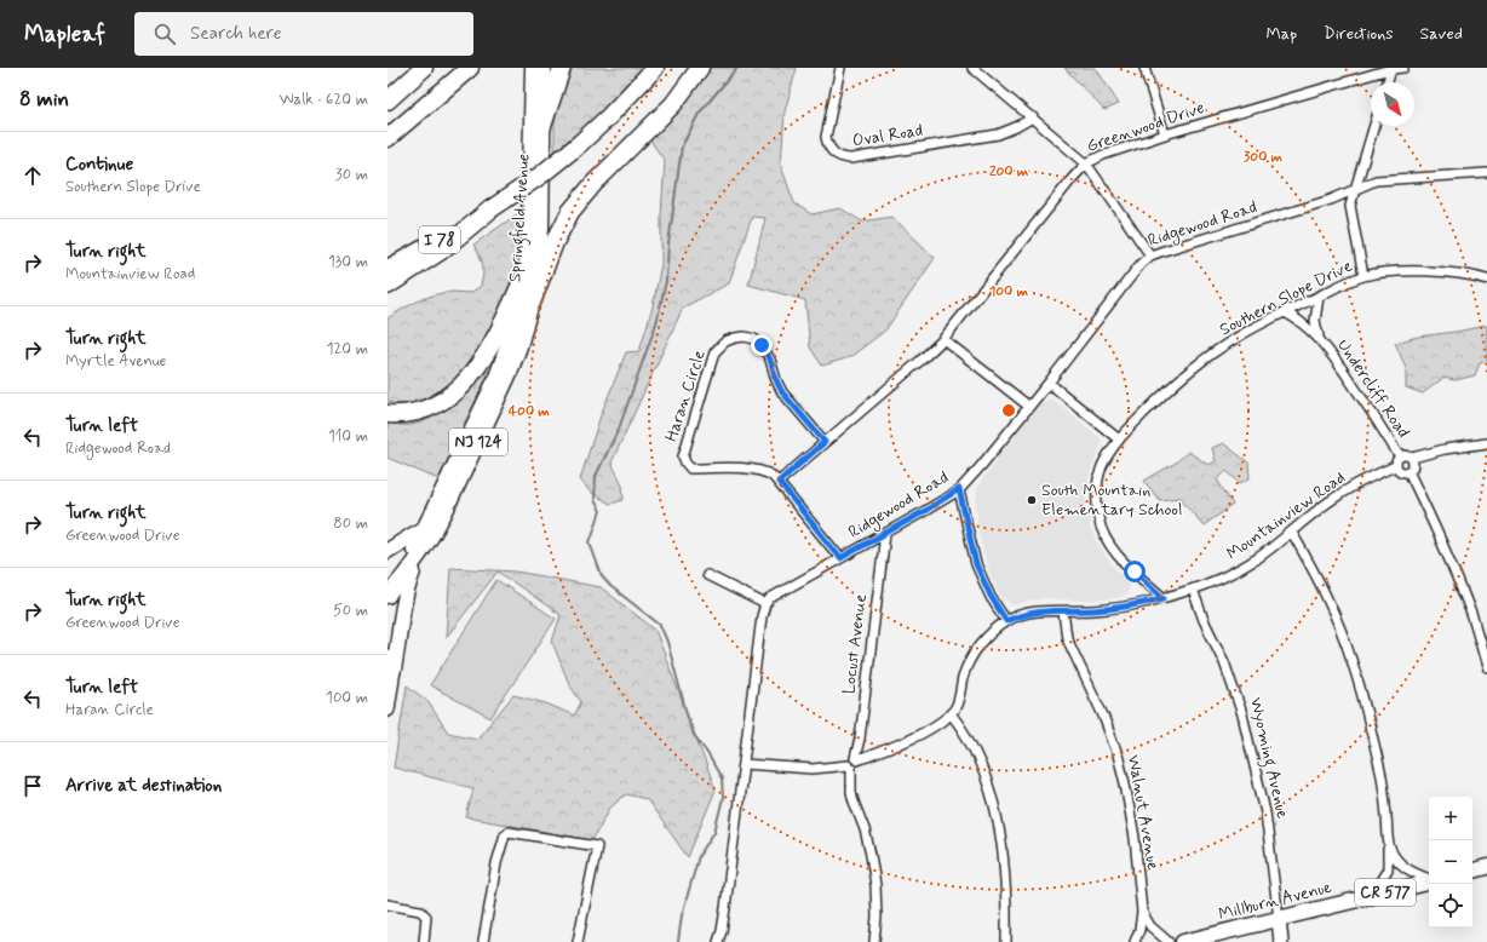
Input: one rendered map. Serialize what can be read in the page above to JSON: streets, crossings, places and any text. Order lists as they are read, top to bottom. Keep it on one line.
{"streets":{"highway":["I 78"],"main road":["Springfield Avenue","NJ 124","Wyoming Avenue","CR 577","Millburn Avenue"],"street":["Greenwood Drive","Oval Road","Ridgewood Road","Southern Slope Drive","Undercliff Road","Haran Circle","Mountainview Road","Locust Avenue","Walnut Avenue"]},"crossings":[["Greenwood Drive","Haran Circle"],["Ridgewood Road","Locust Avenue"],["Southern Slope Drive","Undercliff Road"],["Southern Slope Drive","Mountainview Road"],["Undercliff Road","Mountainview Road"],["Mountainview Road","Locust Avenue"],["Mountainview Road","Wyoming Avenue"],["Mountainview Road","Walnut Avenue"],["Wyoming Avenue","Millburn Avenue"]],"places":["South Mountain Elementary School"],"north":"bottom right","page":{"header":"Mapleaf","search":"Search here","nav":["Map","Directions","Saved"],"heading":["8 min","Walk · 620 m"],"list":[["Continue","Southern Slope Drive","30 m"],["Turn right","Mountainview Road","130 m"],["Turn right","Myrtle Avenue","120 m"],["Turn left","Ridgewood Road","110 m"],["Turn right","Greenwood Drive","80 m"],["Turn right","Greenwood Drive","50 m"],["Turn left","Haran Circle","100 m"],"Arrive at destination"],"map_buttons":["+","−"]},"rings":["300 m","200 m","100 m","400 m"]}
